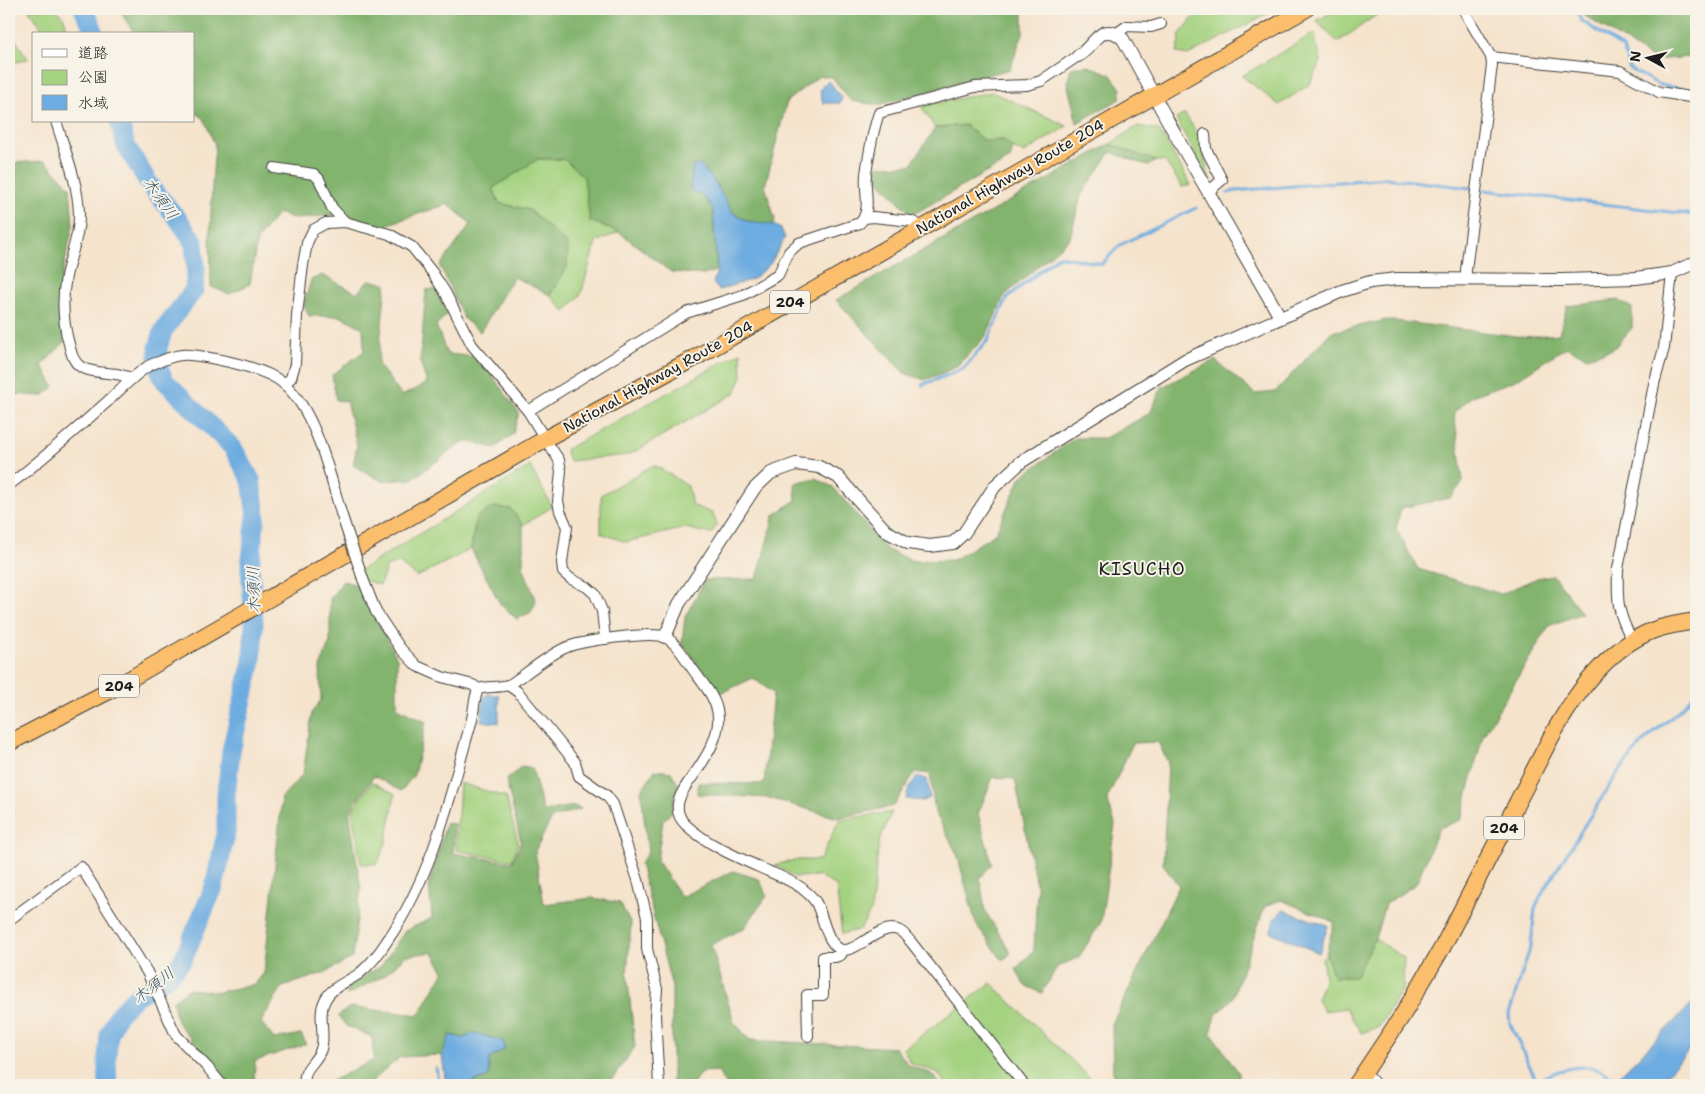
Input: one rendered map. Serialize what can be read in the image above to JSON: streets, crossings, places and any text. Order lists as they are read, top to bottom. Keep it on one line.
{"streets":{"highway":["National Highway Route 204","204"]},"districts":["KISUCHO"],"water":["木須川"],"legend":["道路","公園","水域"],"north":"left"}
